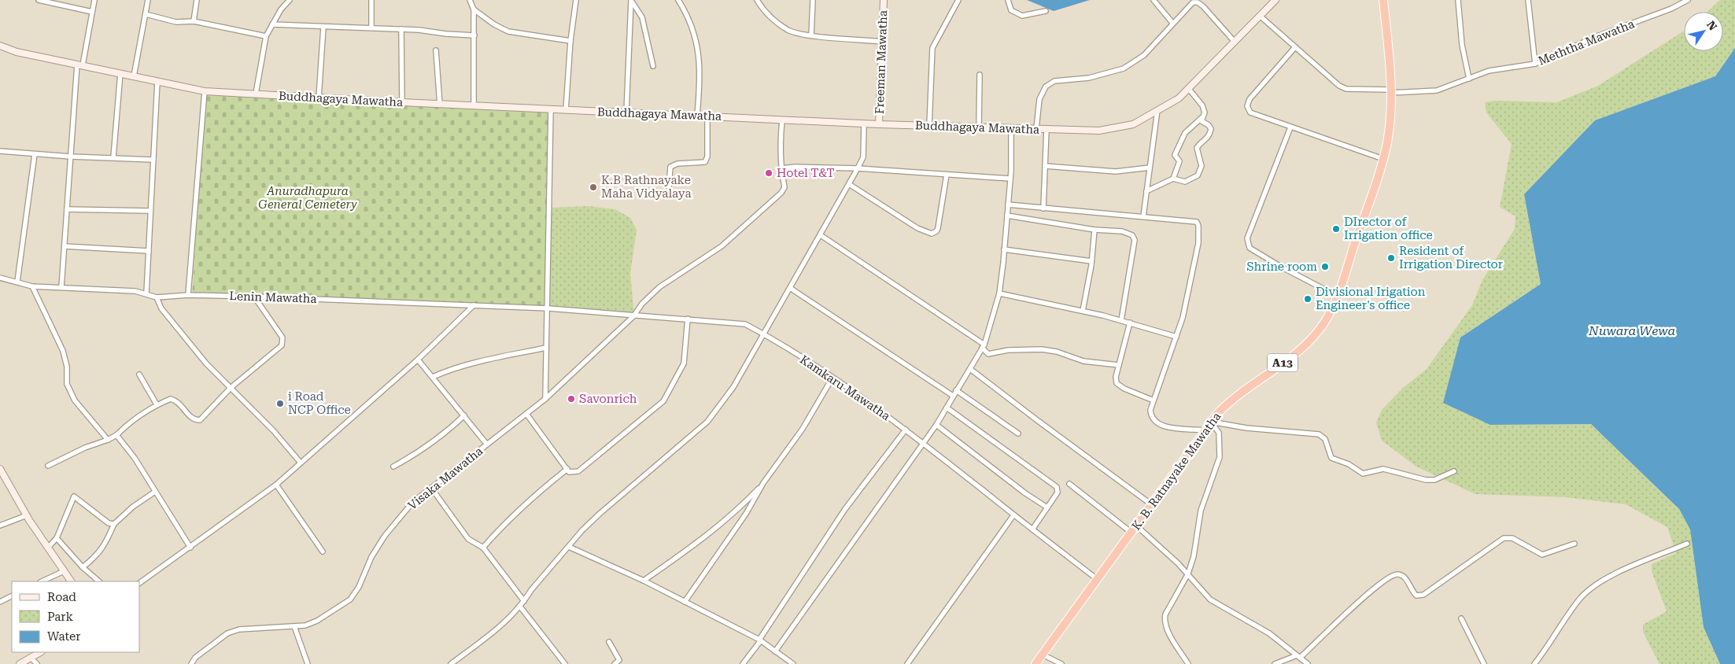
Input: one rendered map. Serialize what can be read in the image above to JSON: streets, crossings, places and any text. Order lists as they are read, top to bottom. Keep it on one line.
{"streets":{"highway":["A13","K. B. Ratnayake Mawatha"],"main road":["Freeman Mawatha","Buddhagaya Mawatha"],"street":["Meththa Mawatha","Lenin Mawatha","Kamkaru Mawatha","Visaka Mawatha"]},"crossings":[["Meththa Mawatha","Buddhagaya Mawatha"],["Meththa Mawatha","K. B. Ratnayake Mawatha"],["Freeman Mawatha","Buddhagaya Mawatha"],["Buddhagaya Mawatha","Visaka Mawatha"],["Lenin Mawatha","Kamkaru Mawatha"],["Kamkaru Mawatha","K. B. Ratnayake Mawatha"],["Kamkaru Mawatha","Visaka Mawatha"]],"water":["Nuwara Wewa"],"parks":["Anuradhapura General Cemetery"],"places":["Hotel T&T","K.B Rathnayake Maha Vidyalaya","DIrector of Irrigation office","Resident of Irrigation Director","Shrine room","Divisional Irigation Engineer's office","Savonrich","i Road NCP Office"],"legend":["Road","Park","Water"],"north":"top right"}
